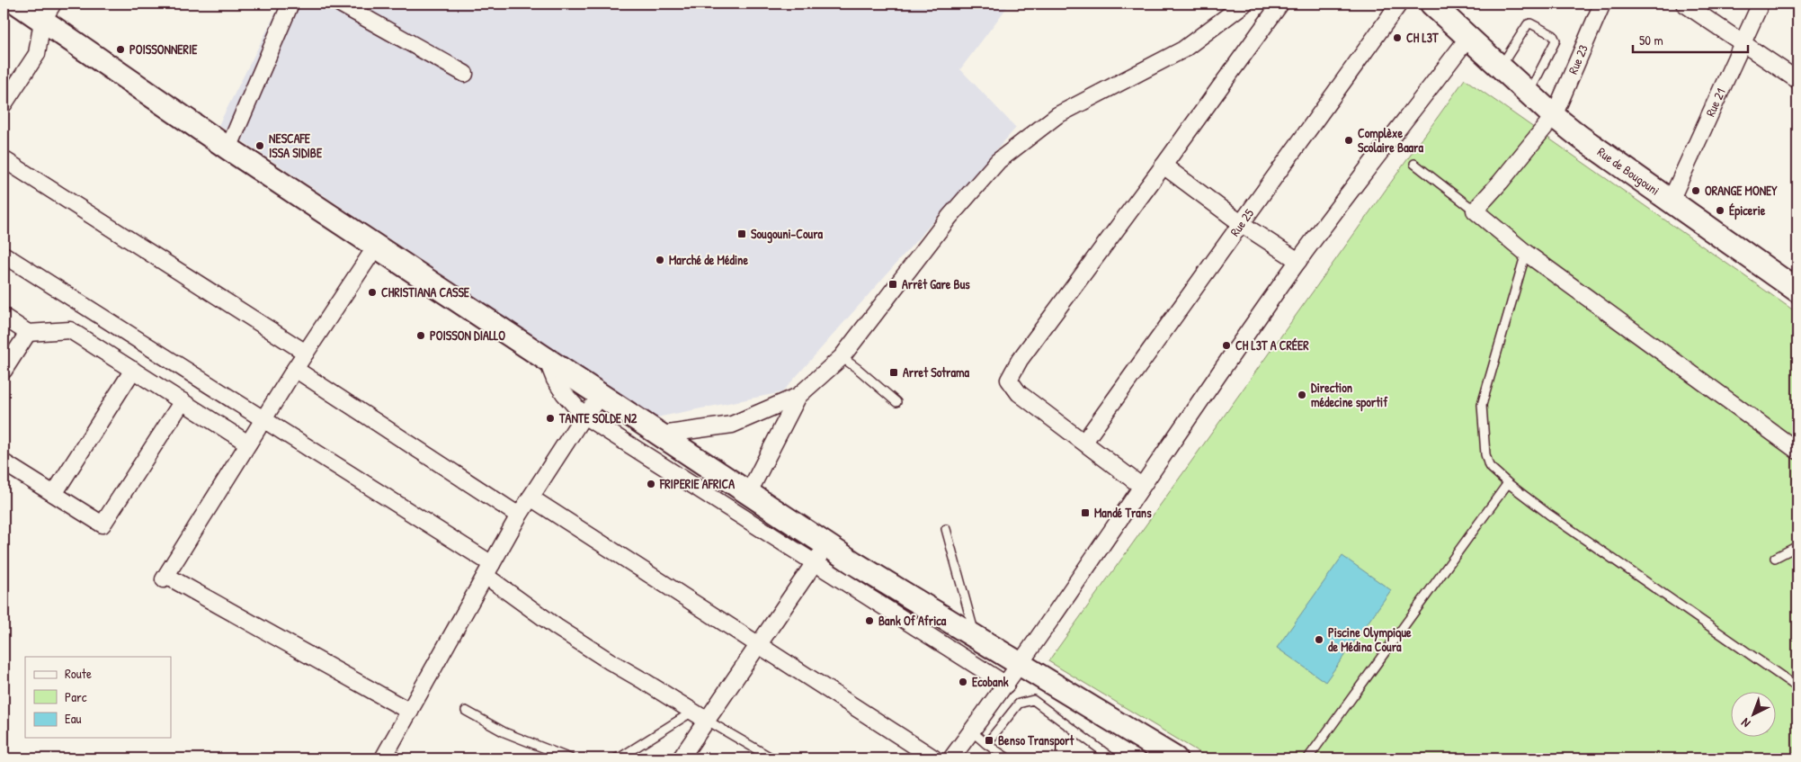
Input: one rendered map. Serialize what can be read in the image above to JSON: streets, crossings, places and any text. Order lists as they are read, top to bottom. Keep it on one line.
{"streets":{"street":["Rue 23","Rue 21","Rue de Bougouni","Rue 25"]},"crossings":[["Rue 23","Rue de Bougouni"],["Rue 21","Rue de Bougouni"]],"places":{"other":["CH L3T","POISSONNERIE","Complèxe Scolaire Baara","NESCAFE ISSA SIDIBE","ORANGE MONEY","Épicerie","Marché de Médine","CHRISTIANA CASSE","POISSON DIALLO","CH L3T A CRÉER","Direction médecine sportif","TANTE SOLDE N2","FRIPERIE AFRICA","Bank Of Africa","Piscine Olympique de Médina Coura","Ecobank"],"transit":["Sougouni-Coura","Arrêt Gare Bus","Arret Sotrama","Mandé Trans","Benso Transport"]},"legend":["Route","Parc","Eau"],"scale_bar":"50 m","north":"bottom left"}
